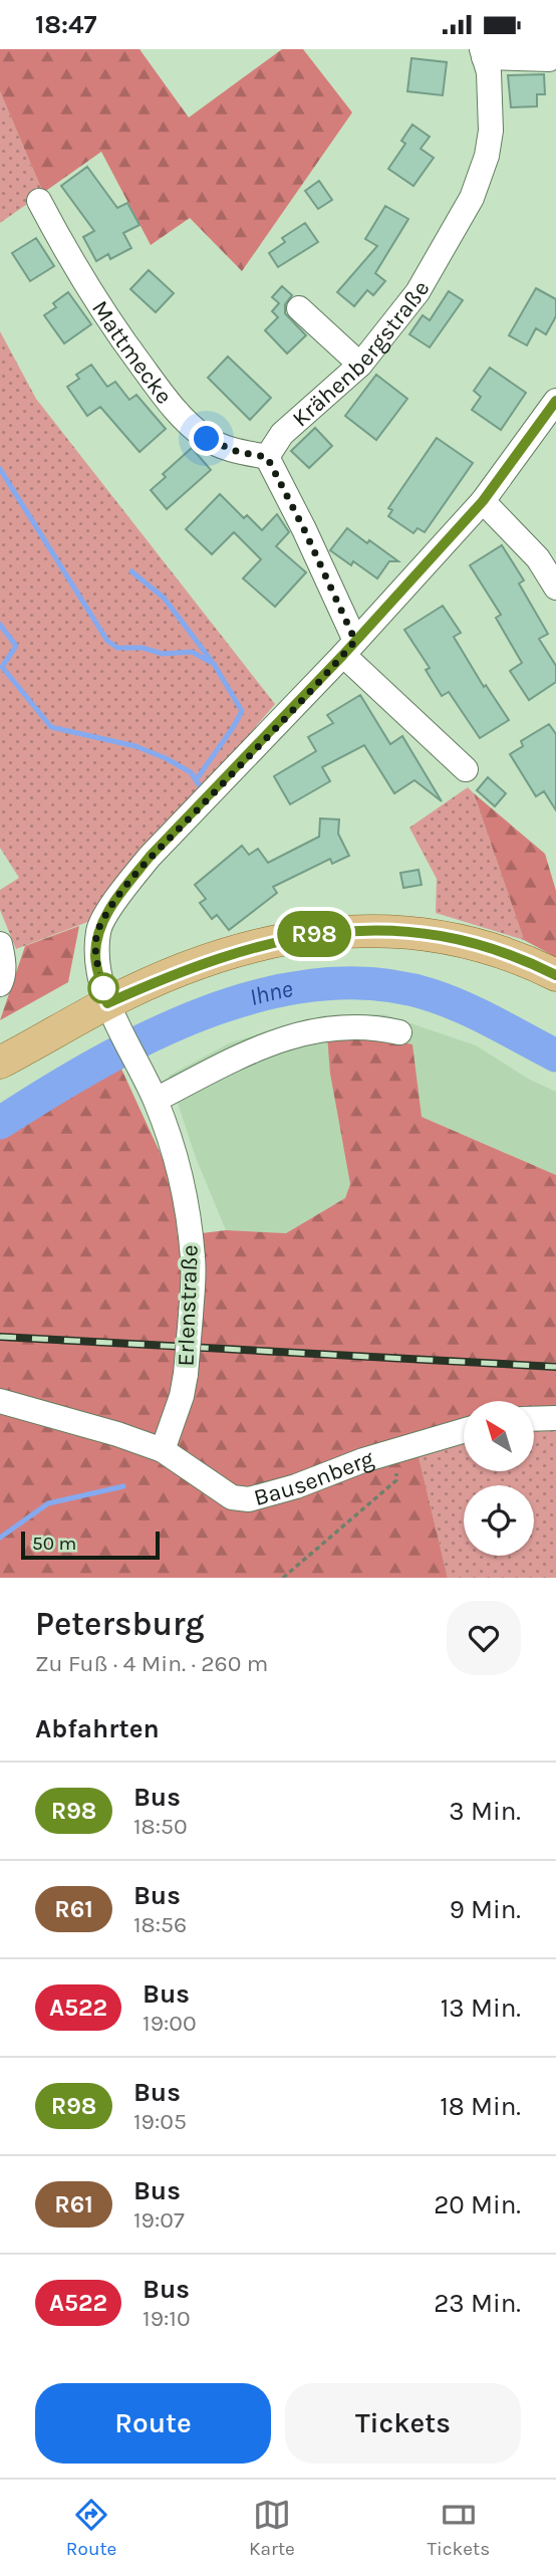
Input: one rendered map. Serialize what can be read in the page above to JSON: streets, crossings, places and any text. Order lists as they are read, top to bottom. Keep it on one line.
{"streets":{"street":["Krähenbergstraße","Mattmecke","Erlenstraße","Bausenberg"]},"crossings":[["Krähenbergstraße","Mattmecke"],["Erlenstraße","Bausenberg"]],"water":["Ihne"],"lines":["bus line R98"],"scale_bar":"50 m","north":"top left","page":{"status":"18:47","on_map":"R98","scale":"50 m","heading":[["Petersburg","Zu Fuß · 4 Min. · 260 m"],"Abfahrten"],"list":[{"mark":"R98","name":"Bus","note":"18:50","value":"3 Min."},{"mark":"R61","name":"Bus","note":"18:56","value":"9 Min."},{"mark":"A522","name":"Bus","note":"19:00","value":"13 Min."},{"mark":"R98","name":"Bus","note":"19:05","value":"18 Min."},{"mark":"R61","name":"Bus","note":"19:07","value":"20 Min."},{"mark":"A522","name":"Bus","note":"19:10","value":"23 Min."}],"buttons":["Route","Tickets"],"tabs":["Route","Karte","Tickets"]}}
